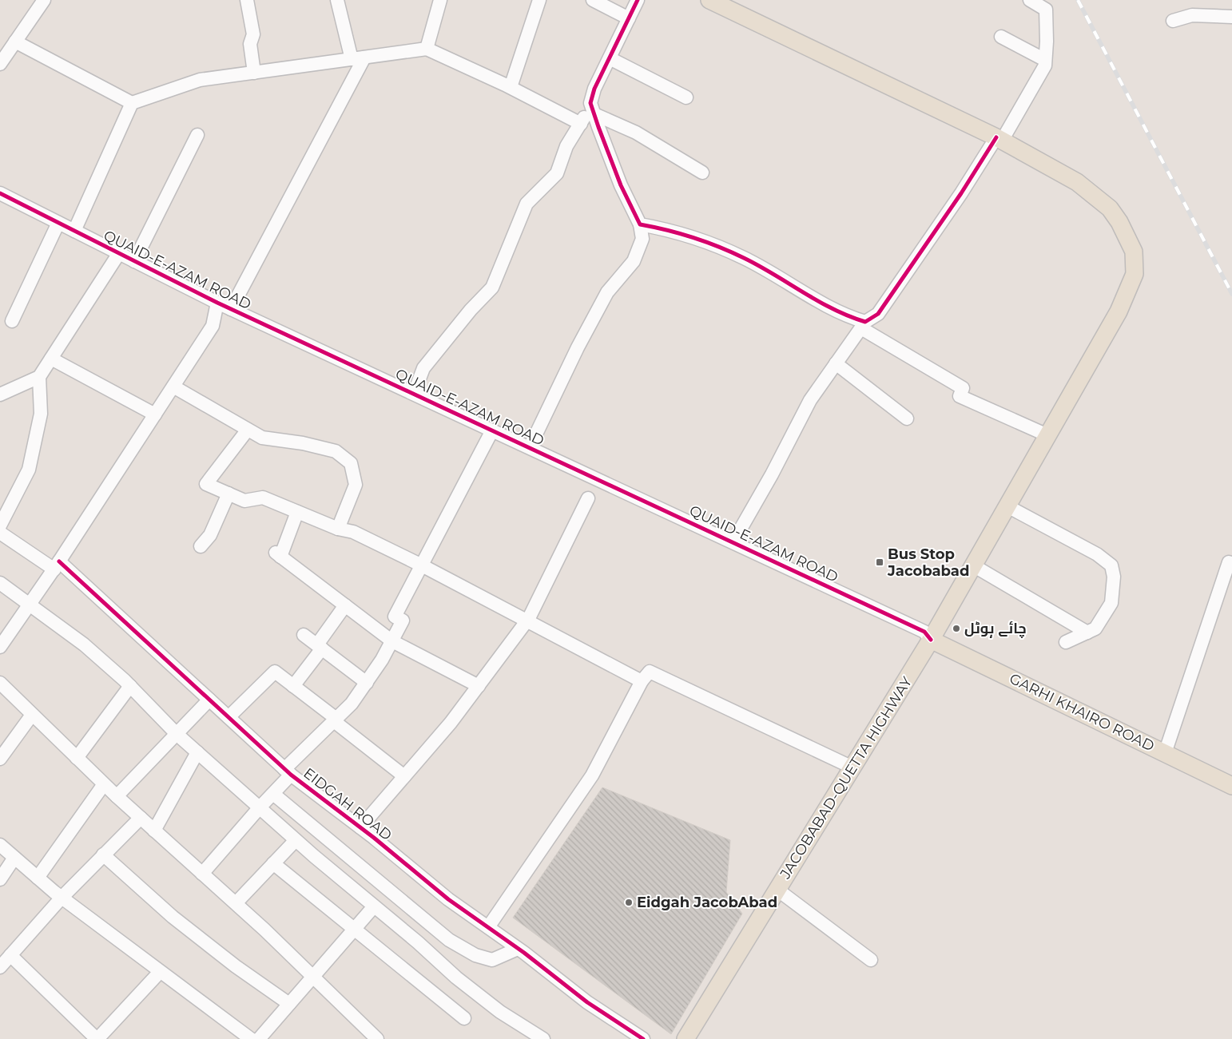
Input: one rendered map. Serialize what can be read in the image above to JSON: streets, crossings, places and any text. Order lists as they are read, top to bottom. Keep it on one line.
{"streets":{"main road":["GARHI KHAIRO ROAD","JACOBABAD-QUETTA HIGHWAY"],"street":["QUAID-E-AZAM ROAD","EIDGAH ROAD"]},"crossings":[["QUAID-E-AZAM ROAD","GARHI KHAIRO ROAD"],["QUAID-E-AZAM ROAD","JACOBABAD-QUETTA HIGHWAY"],["GARHI KHAIRO ROAD","JACOBABAD-QUETTA HIGHWAY"]],"places":{"transit":["Bus Stop Jacobabad"],"other":["چائے ہوٹل","Eidgah JacobAbad"]}}
